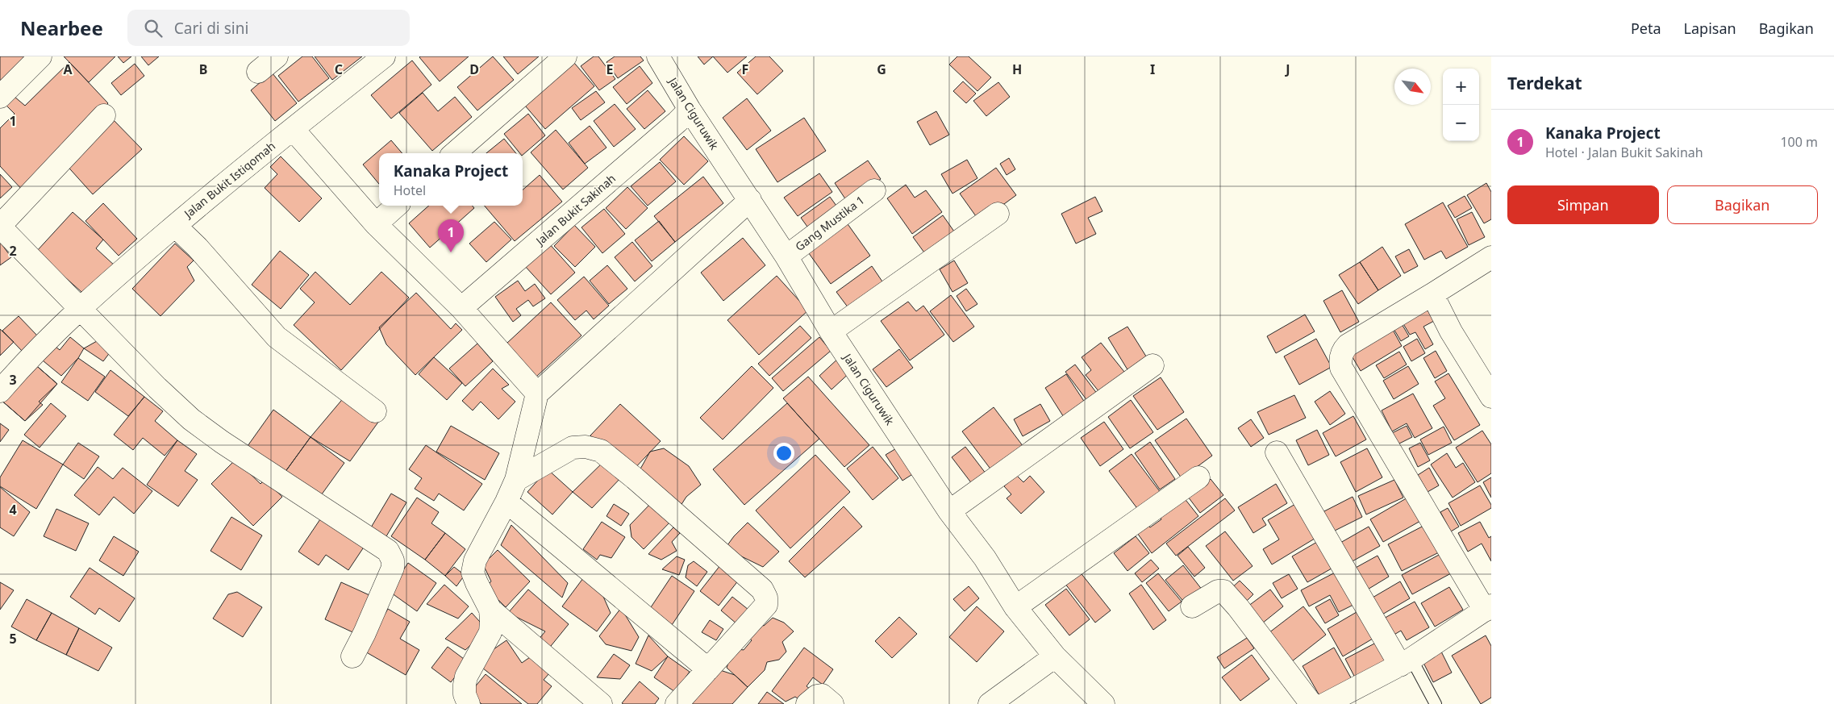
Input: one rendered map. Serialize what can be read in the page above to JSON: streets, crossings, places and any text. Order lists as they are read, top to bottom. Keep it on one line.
{"streets":{"street":["Jalan Ciguruwik","Jalan Bukit Istiqomah","Jalan Bukit Sakinah","Gang Mustika 1"]},"crossings":[["Jalan Ciguruwik","Jalan Bukit Sakinah"],["Jalan Ciguruwik","Gang Mustika 1"]],"north":"bottom right","page":{"header":"Nearbee","search":"Cari di sini","nav":["Peta","Lapisan","Bagikan"],"heading":"Terdekat","map_buttons":["+","−"],"list":[{"mark":"1","name":"Kanaka Project","note":"Hotel · Jalan Bukit Sakinah","value":"100 m"}],"popup":["Kanaka Project","Hotel"],"buttons":["Simpan","Bagikan"],"pins":"1"},"grid":{"columns":["A","B","C","D","E","F","G","H","I","J"],"rows":["1","2","3","4","5"]}}
